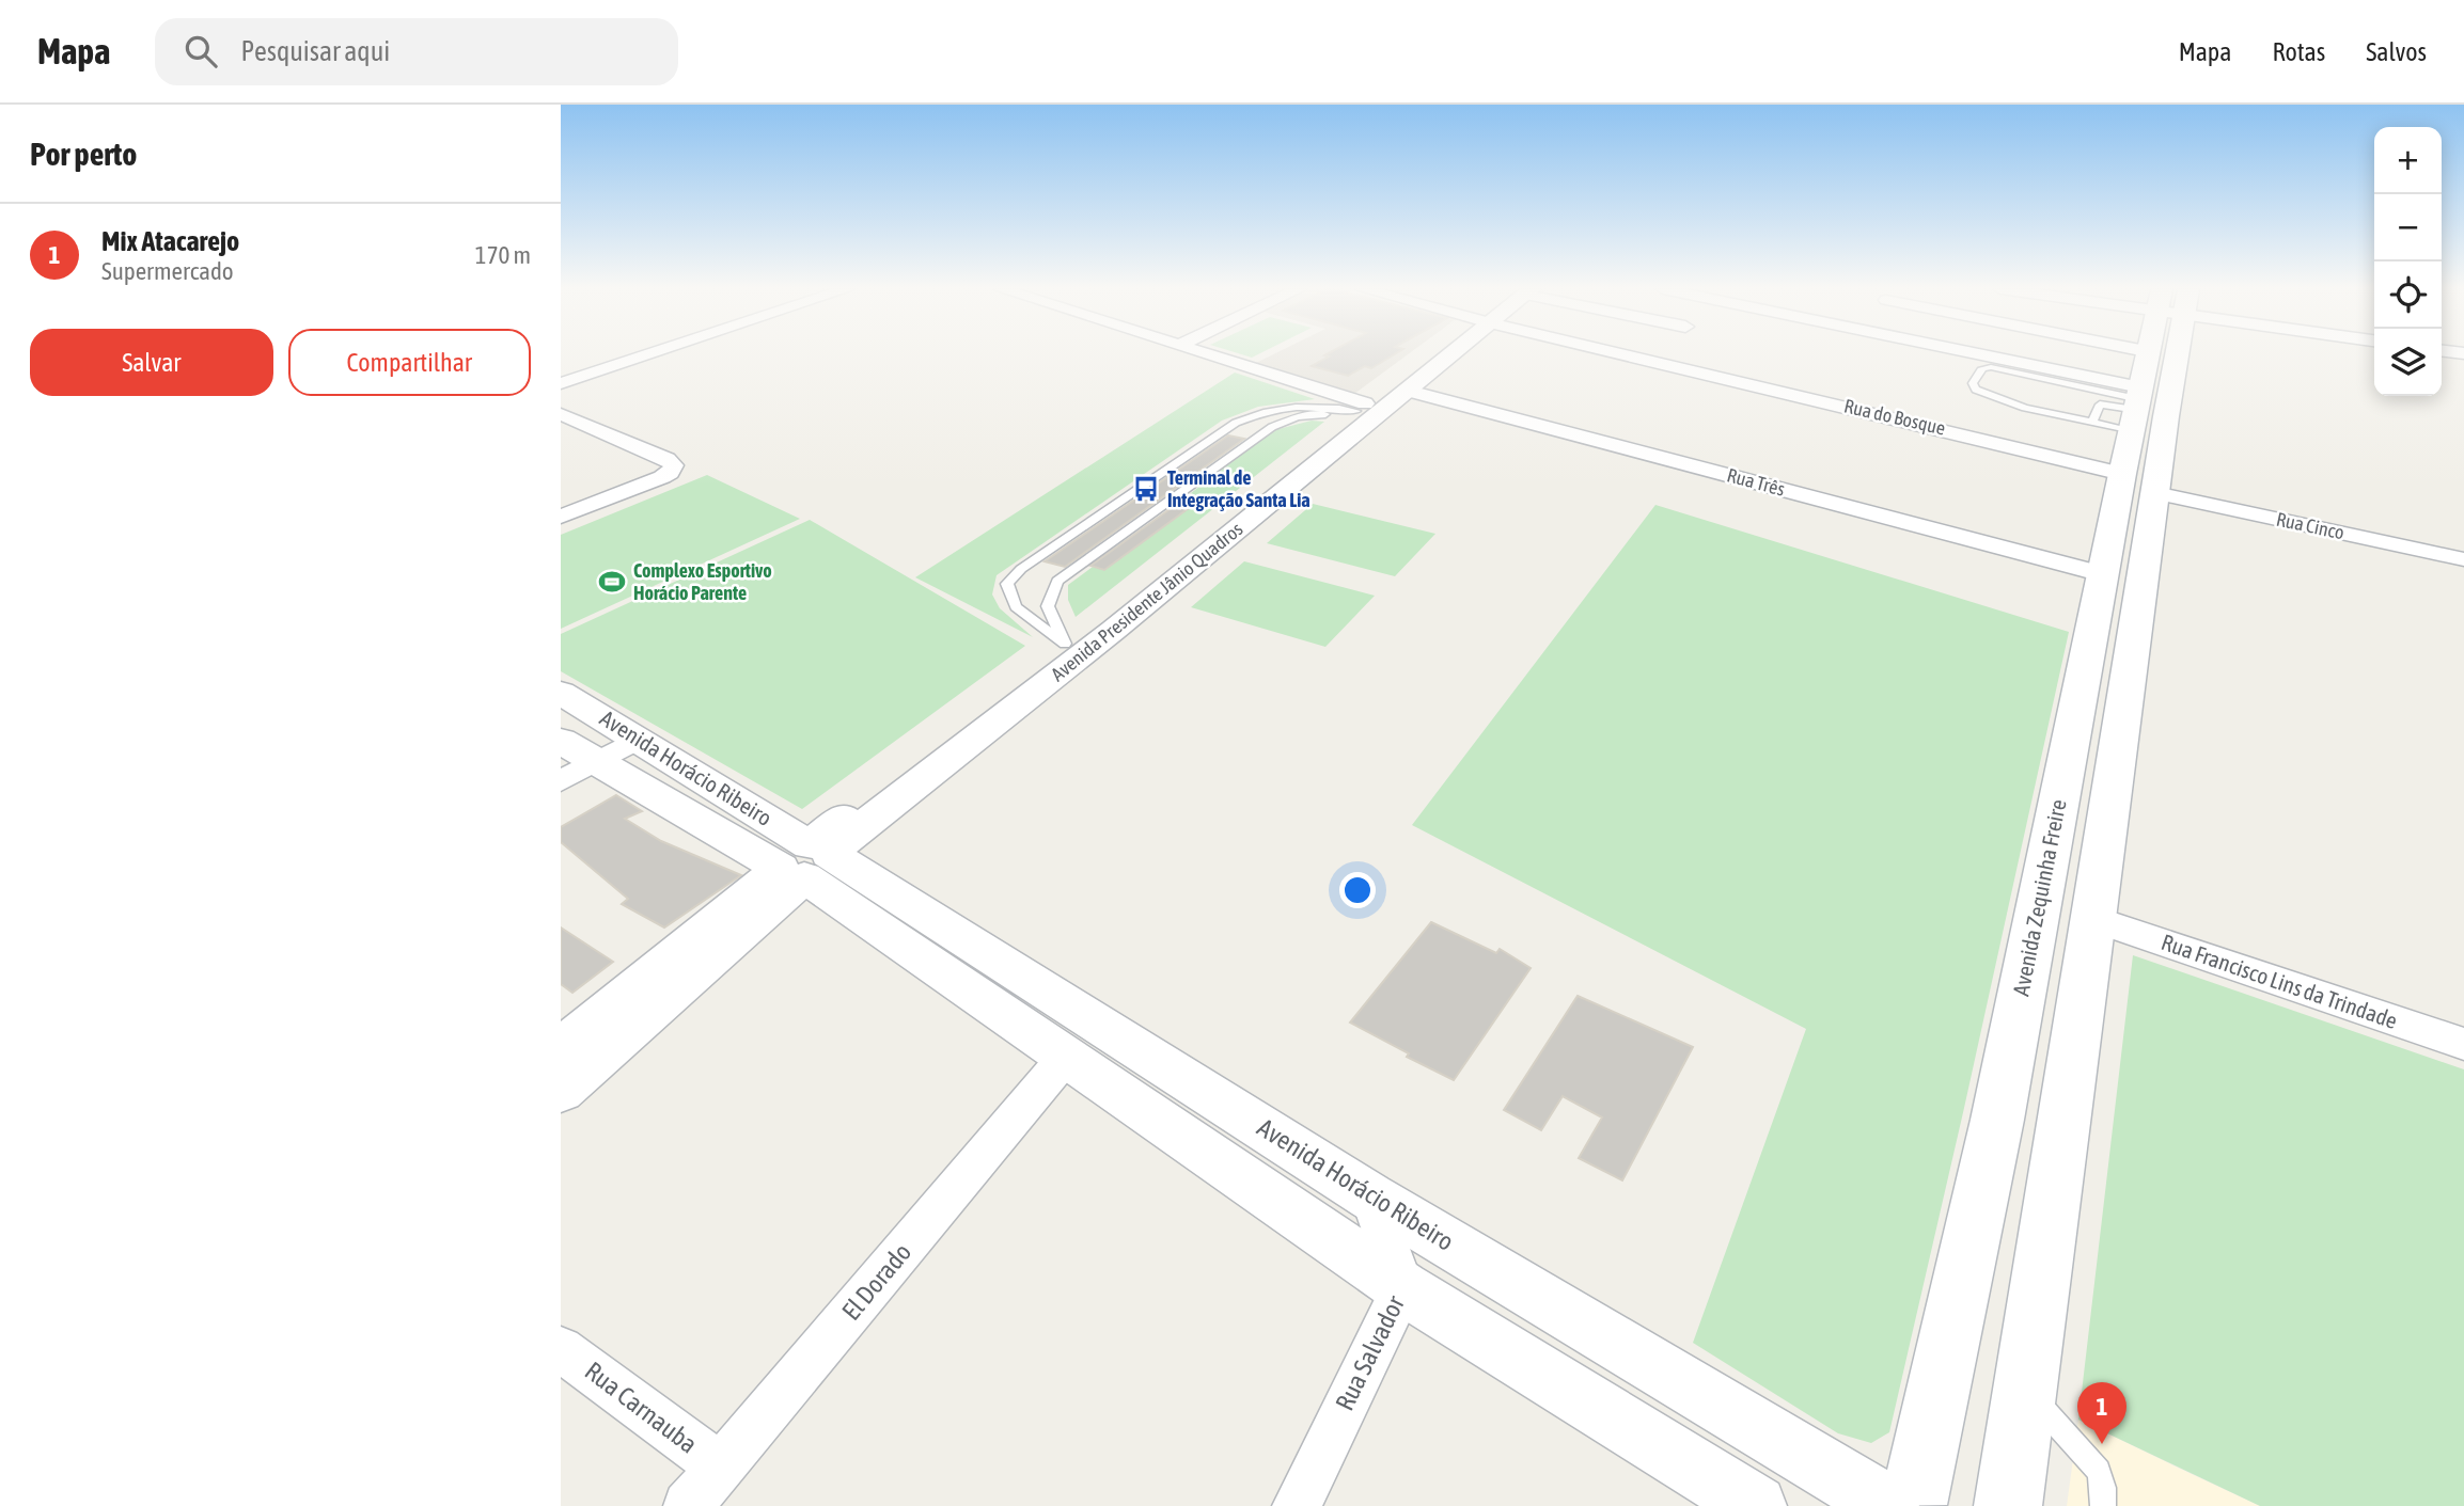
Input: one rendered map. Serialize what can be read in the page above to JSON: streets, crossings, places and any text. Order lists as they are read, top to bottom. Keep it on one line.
{"streets":{"main road":["Avenida Zequinha Freire"],"street":["Rua do Bosque","Rua Três","Rua Cinco","Avenida Presidente Jânio Quadros","Avenida Horácio Ribeiro","Rua Francisco Lins da Trindade","El Dorado","Rua Salvador","Rua Carnauba"]},"crossings":[["Rua do Bosque","Rua Cinco"],["Rua do Bosque","Avenida Zequinha Freire"],["Rua Três","Avenida Presidente Jânio Quadros"],["Rua Três","Avenida Zequinha Freire"],["Rua Cinco","Avenida Zequinha Freire"],["Avenida Presidente Jânio Quadros","Avenida Horácio Ribeiro"],["Avenida Horácio Ribeiro","Avenida Zequinha Freire"],["Avenida Horácio Ribeiro","El Dorado"],["Avenida Horácio Ribeiro","Rua Salvador"],["Avenida Zequinha Freire","Rua Francisco Lins da Trindade"],["El Dorado","Rua Carnauba"]],"places":{"bus stop":["Terminal de Integração Santa Lia"],"sports":["Complexo Esportivo Horácio Parente"]},"page":{"header":"Mapa","search":"Pesquisar aqui","nav":["Mapa","Rotas","Salvos"],"heading":"Por perto","map_buttons":["+","−"],"list":[{"mark":"1","name":"Mix Atacarejo","note":"Supermercado","value":"170 m"}],"buttons":["Salvar","Compartilhar"],"pins":"1"}}
